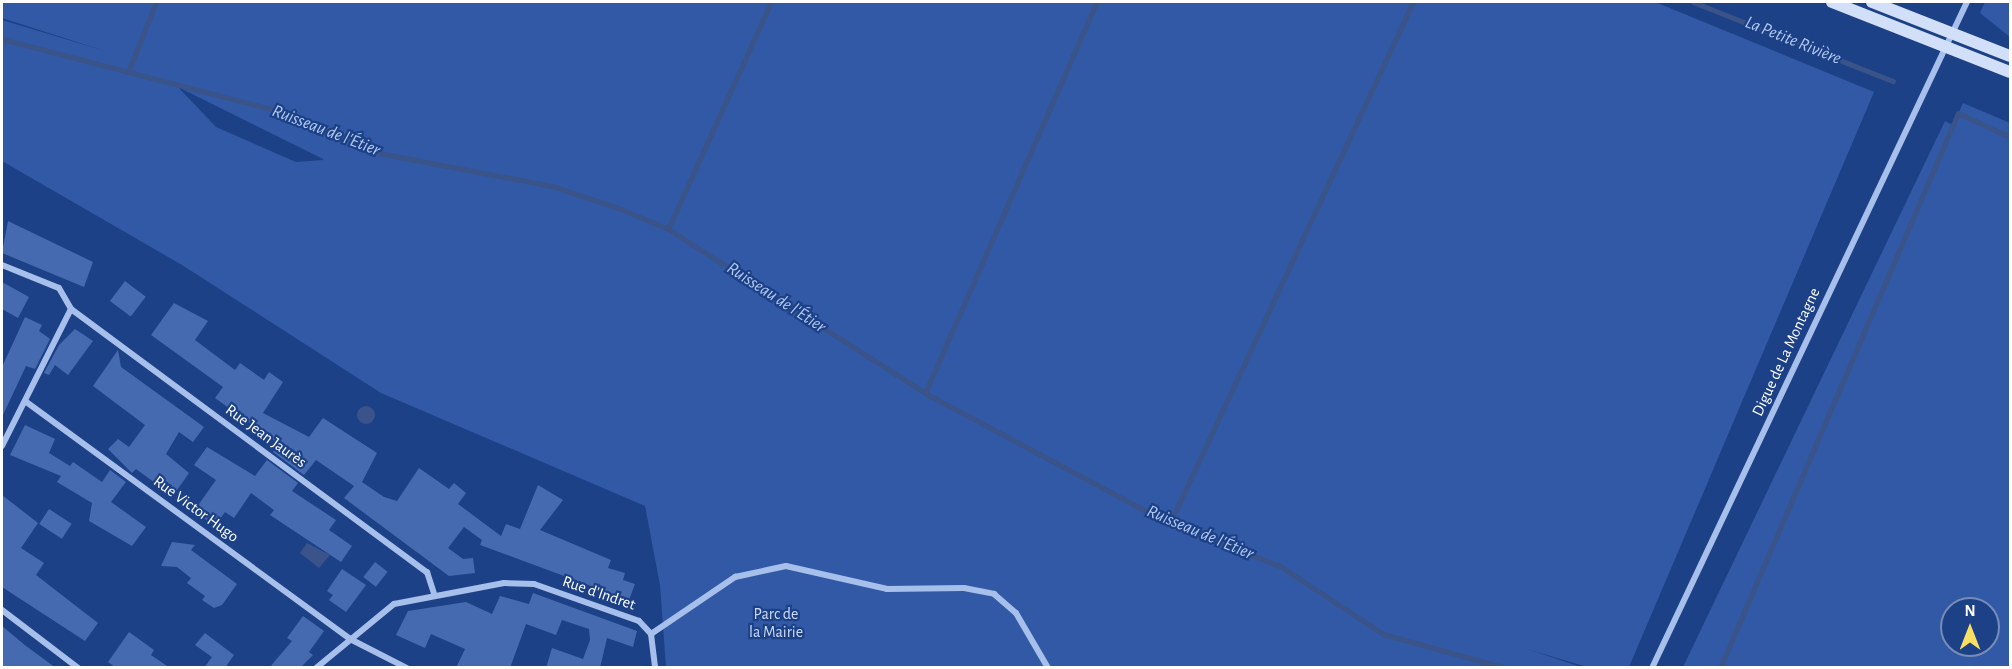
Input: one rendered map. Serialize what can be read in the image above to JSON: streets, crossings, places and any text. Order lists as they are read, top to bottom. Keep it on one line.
{"streets":{"street":["Digue de La Montagne","Rue Jean Jaurès","Rue Victor Hugo","Rue d'Indret"]},"crossings":[["Rue Jean Jaurès","Rue d'Indret"],["Rue Victor Hugo","Rue d'Indret"]],"water":["La Petite Rivière","Ruisseau de l'Étier"],"parks":["Parc de la Mairie"],"north":"top"}
